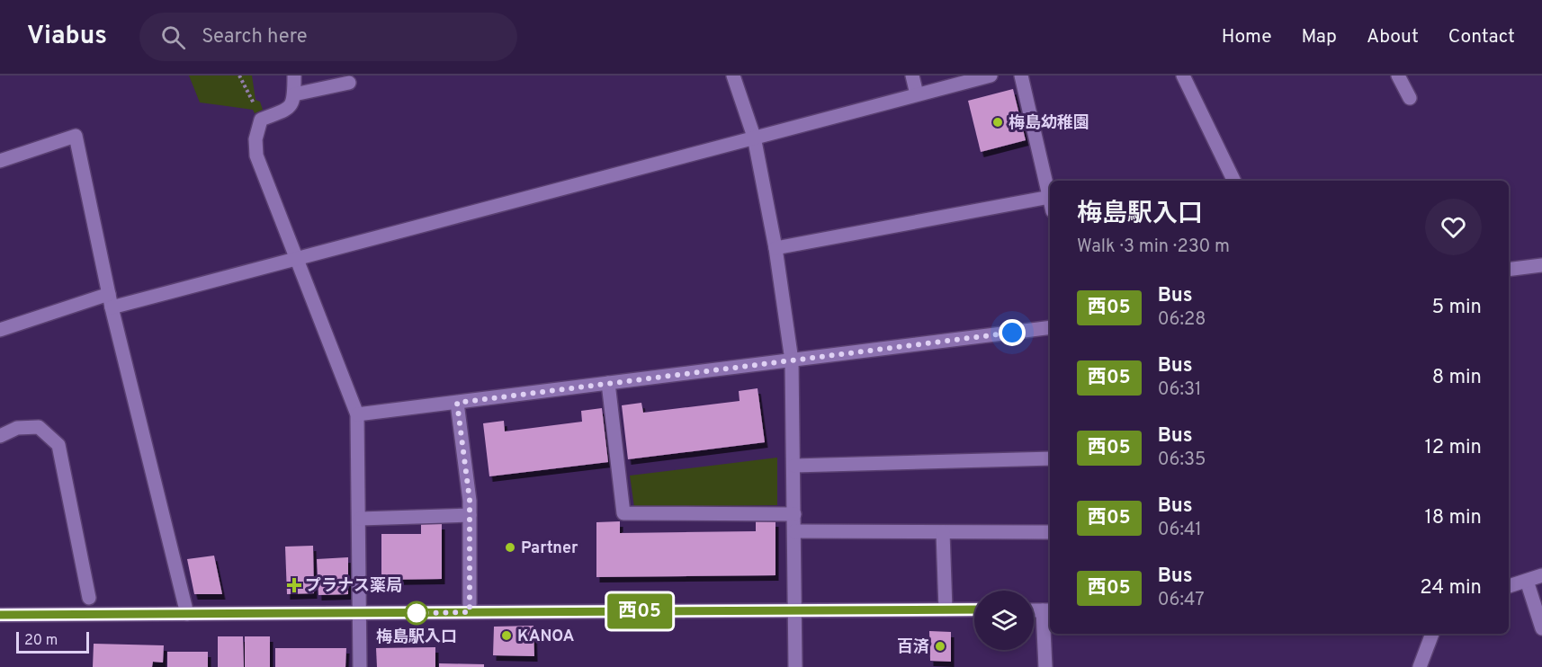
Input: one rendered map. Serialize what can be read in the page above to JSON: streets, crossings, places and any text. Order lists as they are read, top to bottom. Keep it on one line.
{"places":{"other":["梅島幼稚園","Partner","梅島駅入口","KANOA","百済"],"health":["プラナス薬局"]},"lines":["bus line 西05"],"scale_bar":"20 m","page":{"header":"Viabus","search":"Search here","nav":["Home","Map","About","Contact"],"on_map":"西05","heading":["梅島駅入口","Walk · 3 min · 230 m"],"list":[{"mark":"西05","name":"Bus","note":"06:28","value":"5 min"},{"mark":"西05","name":"Bus","note":"06:31","value":"8 min"},{"mark":"西05","name":"Bus","note":"06:35","value":"12 min"},{"mark":"西05","name":"Bus","note":"06:41","value":"18 min"},{"mark":"西05","name":"Bus","note":"06:47","value":"24 min"}],"scale":"20 m"}}
